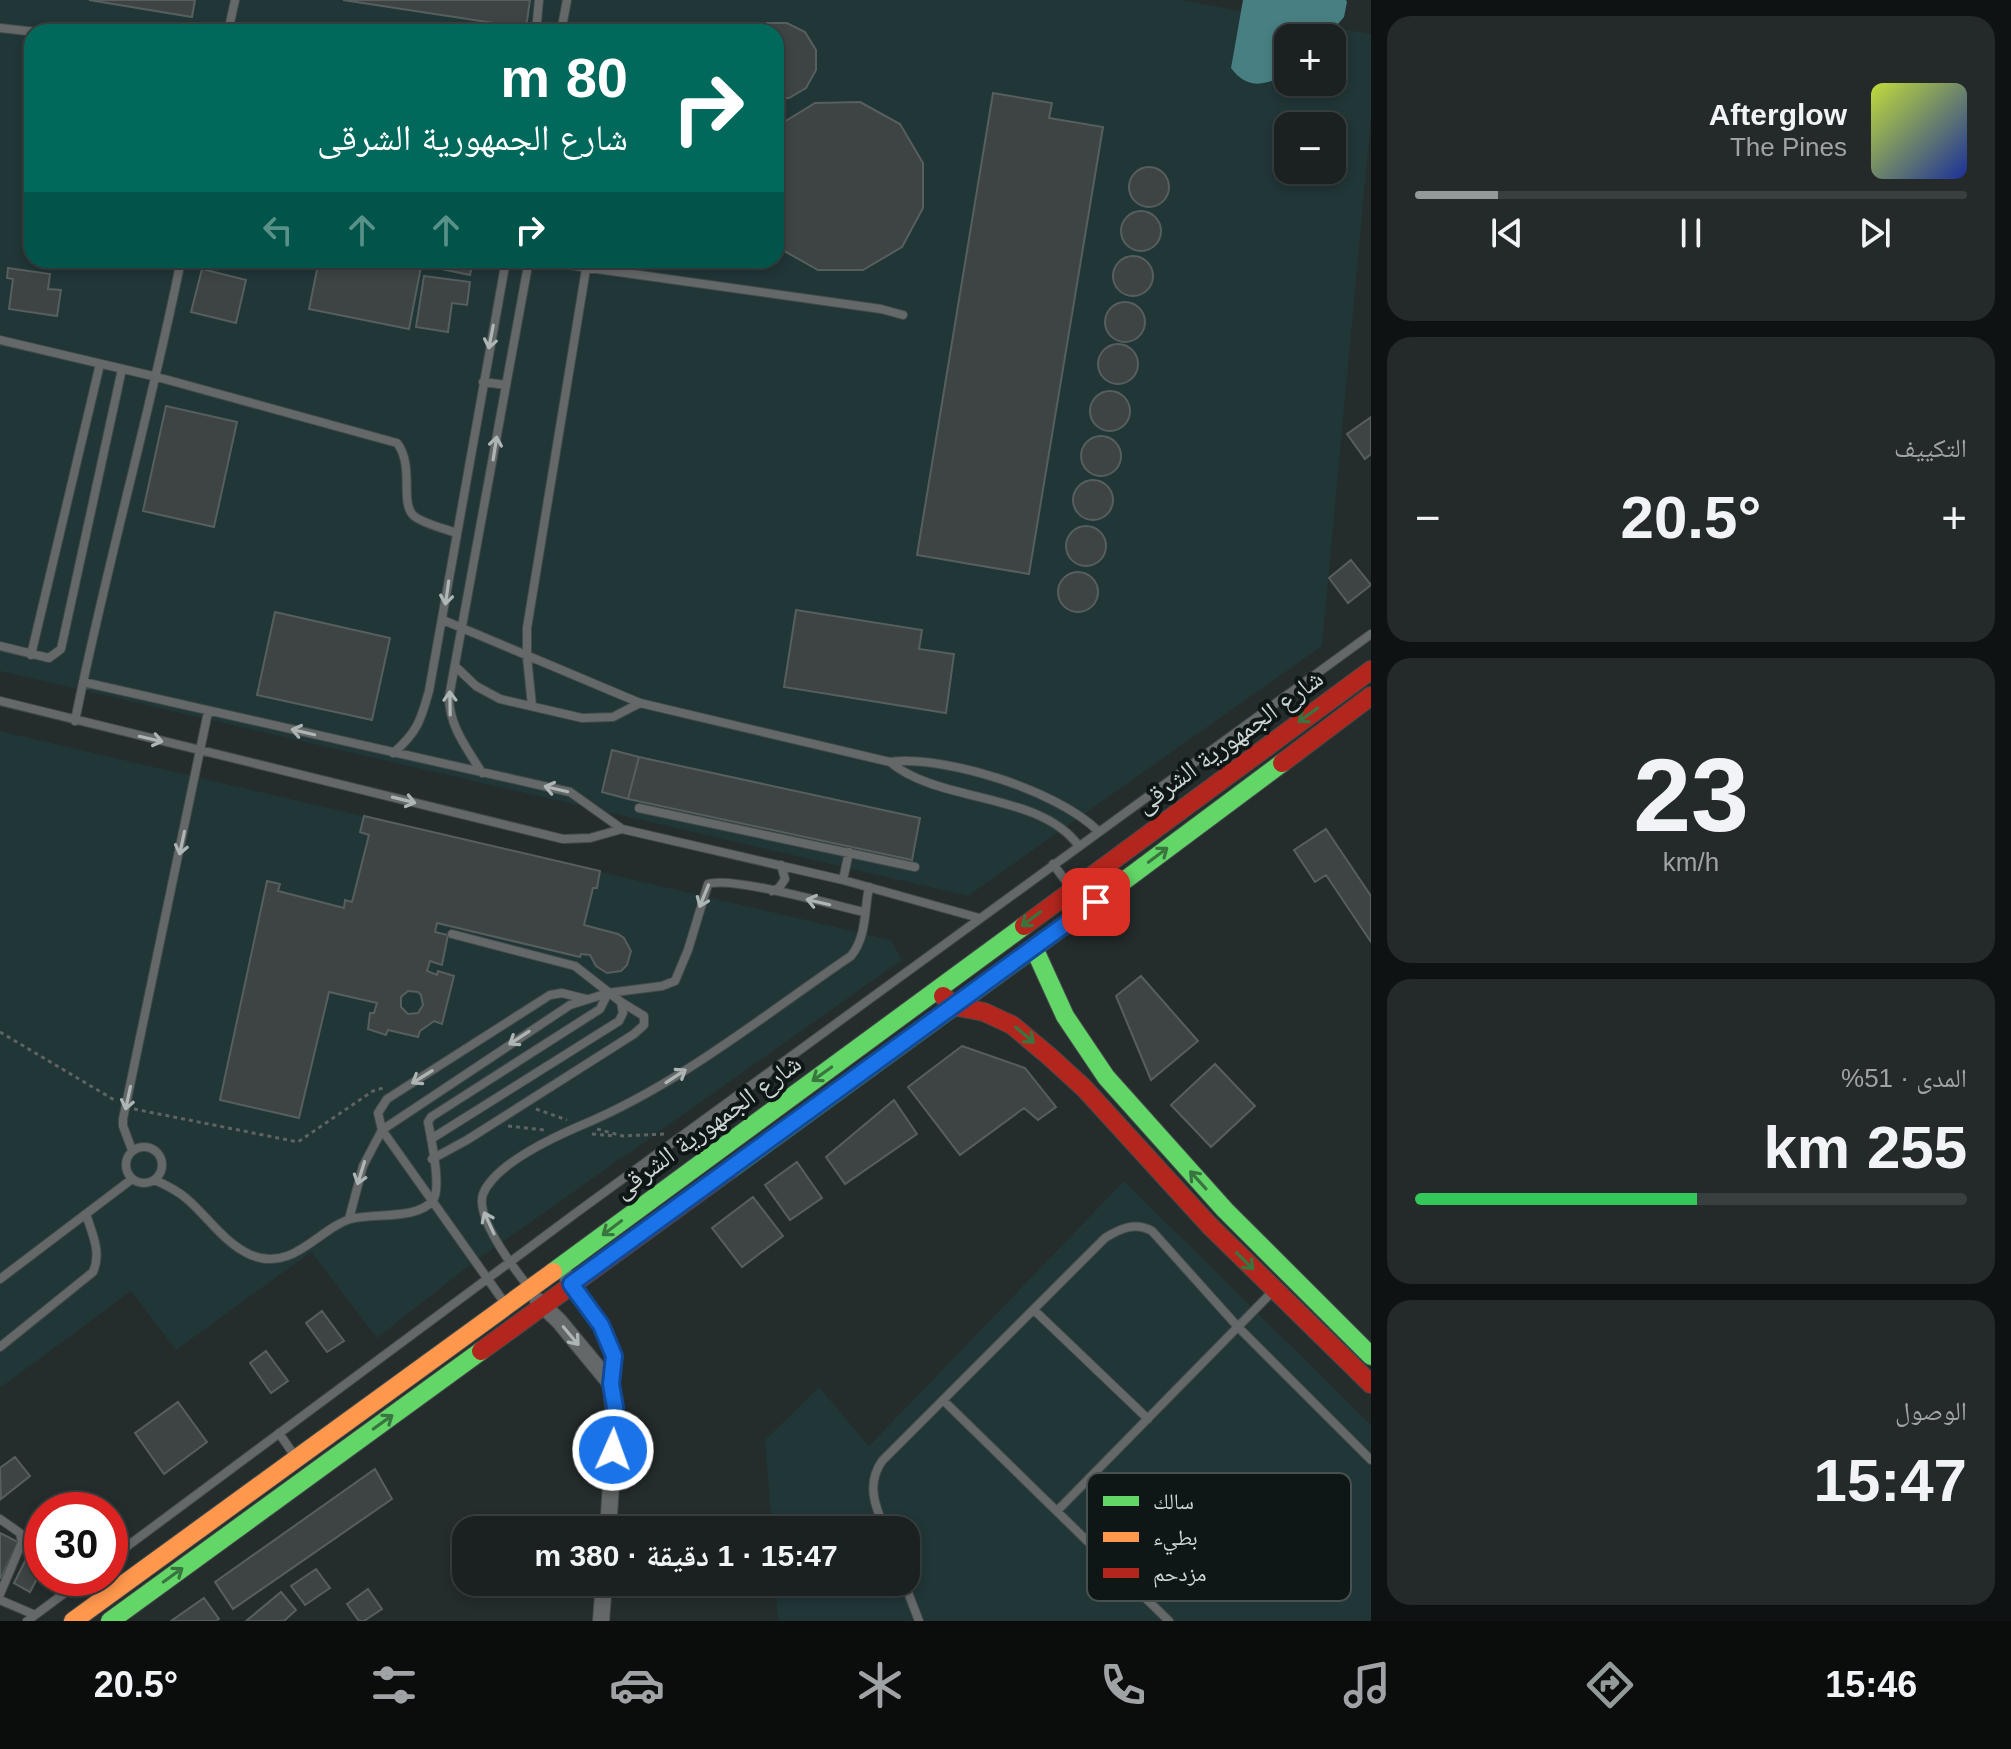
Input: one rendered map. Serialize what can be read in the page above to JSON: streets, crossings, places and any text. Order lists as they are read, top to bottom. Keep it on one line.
{"streets":{"main road":["شارع الجمهورية الشرقى"]},"legend":["سالك","بطيء","مزدحم"],"page":{"map_buttons":["+","−"],"turn":["80 m","شارع الجمهورية الشرقى"],"song":["Afterglow","The Pines"],"tile":["التكييف",["23","km/h"],["المدى · 51%","255 km"],["الوصول","15:47"]],"heat":["−","20.5°","+"],"limit":"30","trip":"15:47 · 1 دقيقة · 380 m","tabs":["15:46","20.5°"]}}
